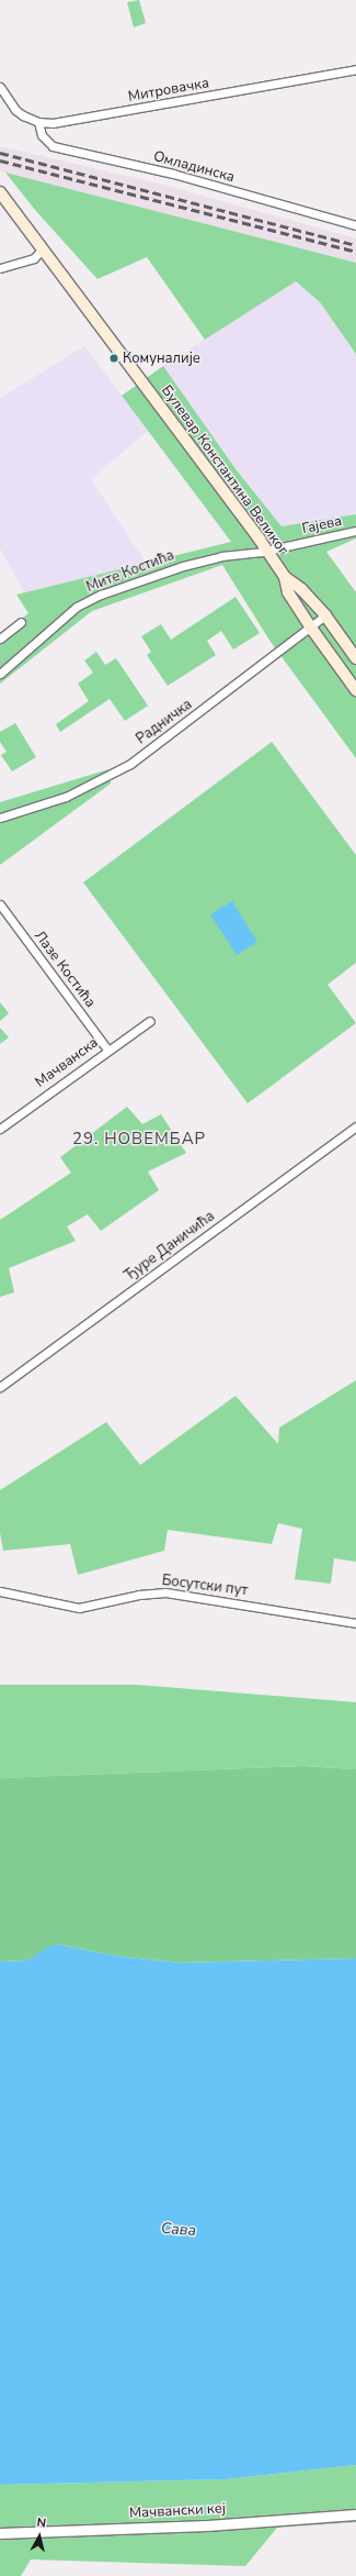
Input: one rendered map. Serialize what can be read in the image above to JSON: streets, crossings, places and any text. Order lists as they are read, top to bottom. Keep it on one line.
{"streets":{"main road":["Булевар Константина Великог"],"street":["Митровачка","Омладинска","Гајева","Мите Костића","Радничка","Лазе Костића","Мачванска","Ђуре Даничића","Босутски пут","Мачвански кеј"]},"crossings":[["Митровачка","Омладинска"],["Булевар Константина Великог","Гајева"],["Булевар Константина Великог","Мите Костића"],["Булевар Константина Великог","Радничка"],["Гајева","Мите Костића"],["Лазе Костића","Мачванска"]],"districts":["29. НОВЕМБАР"],"water":["Сава"],"places":["Комуналије"],"north":"top"}
